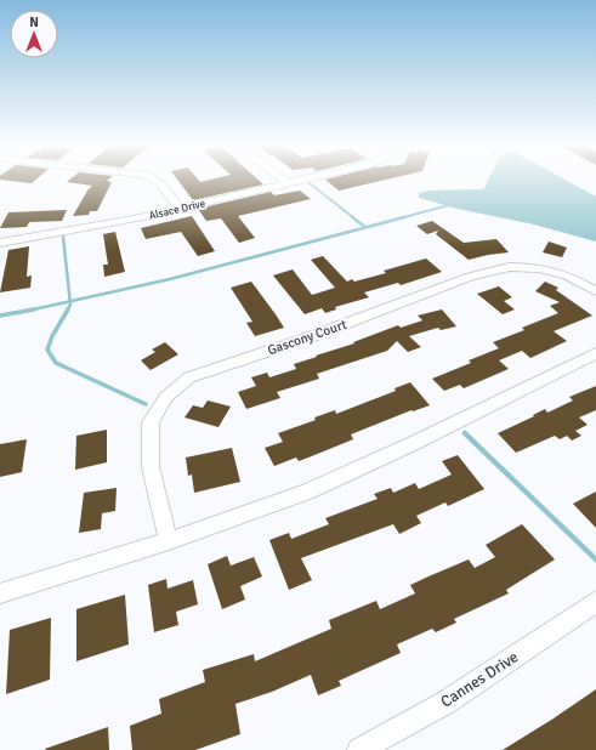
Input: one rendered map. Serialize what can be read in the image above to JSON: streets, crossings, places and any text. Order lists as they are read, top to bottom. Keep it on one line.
{"streets":{"street":["Alsace Drive","Gascony Court","Cannes Drive"]},"north":"top"}
